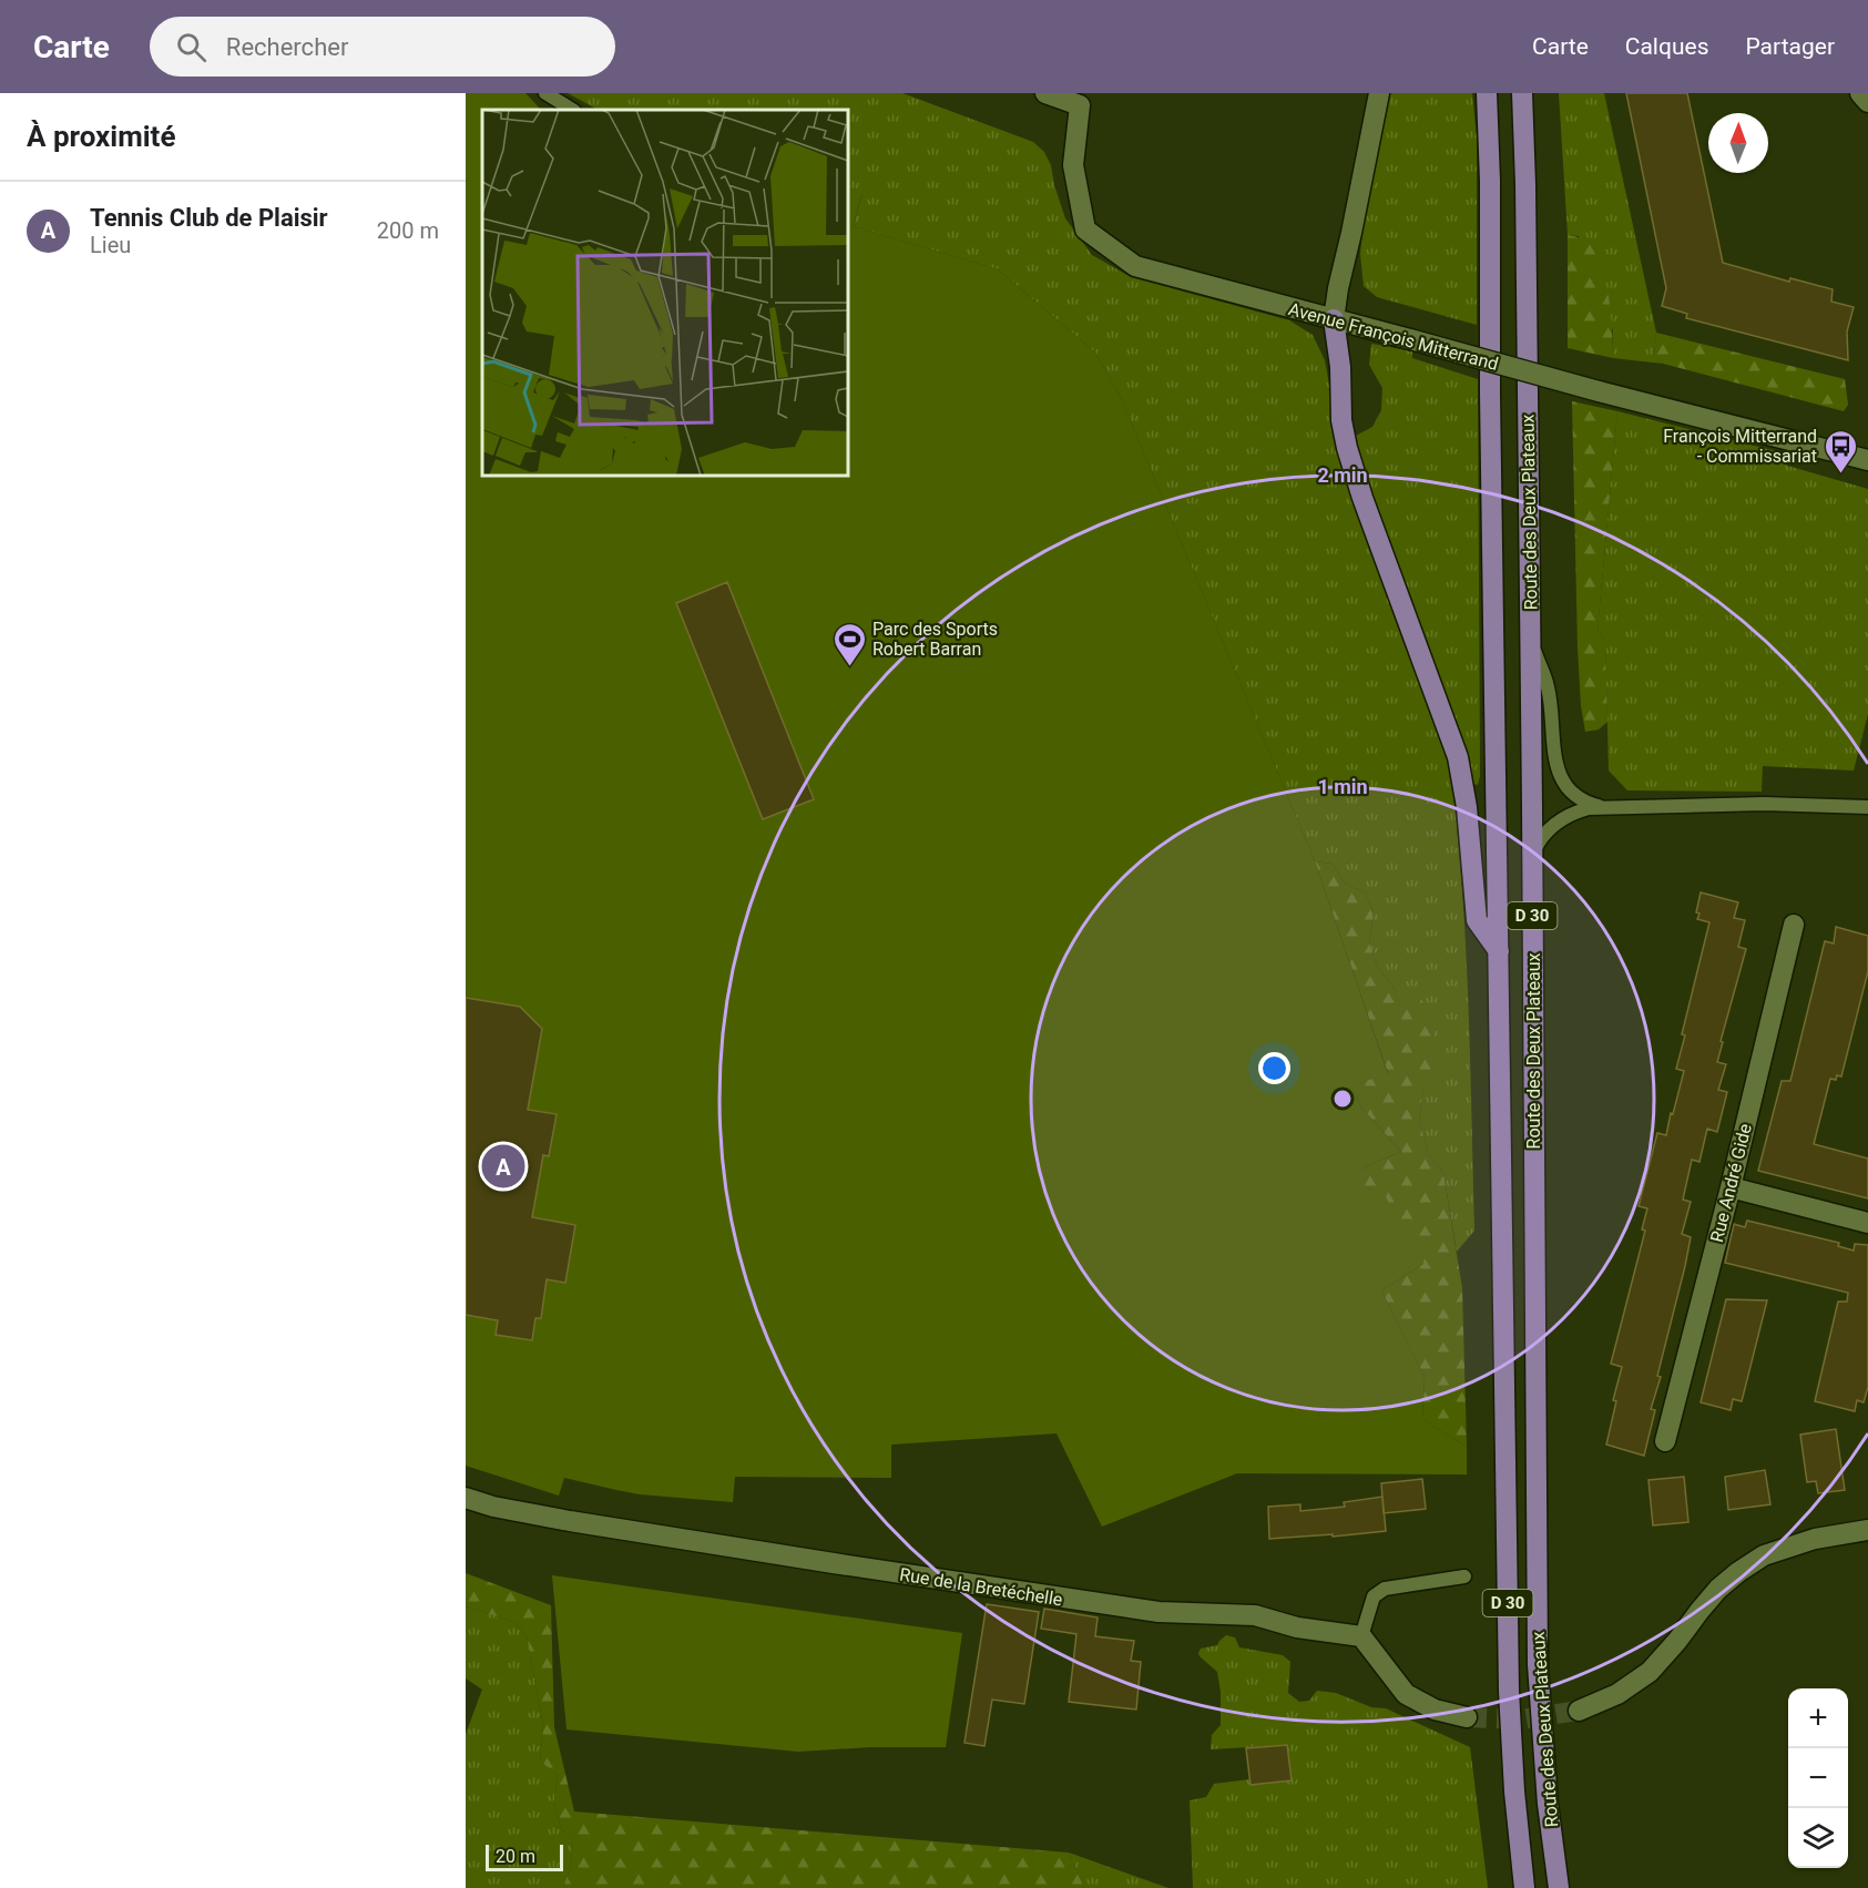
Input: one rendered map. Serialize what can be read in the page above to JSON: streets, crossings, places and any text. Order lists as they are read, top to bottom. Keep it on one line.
{"streets":{"main road":["Route des Deux Plateaux","D 30"],"street":["Avenue François Mitterrand","Rue André Gide","Rue de la Bretéchelle"]},"places":{"bus stop":["François Mitterrand - Commissariat"],"sports":["Parc des Sports Robert Barran"]},"scale_bar":"20 m","north":"top","page":{"header":"Carte","search":"Rechercher","nav":["Carte","Calques","Partager"],"heading":"À proximité","list":[{"mark":"A","name":"Tennis Club de Plaisir","note":"Lieu","value":"200 m"}],"pins":"A","map_buttons":["+","−"],"scale":"20 m"},"rings":["2 min","1 min"]}
